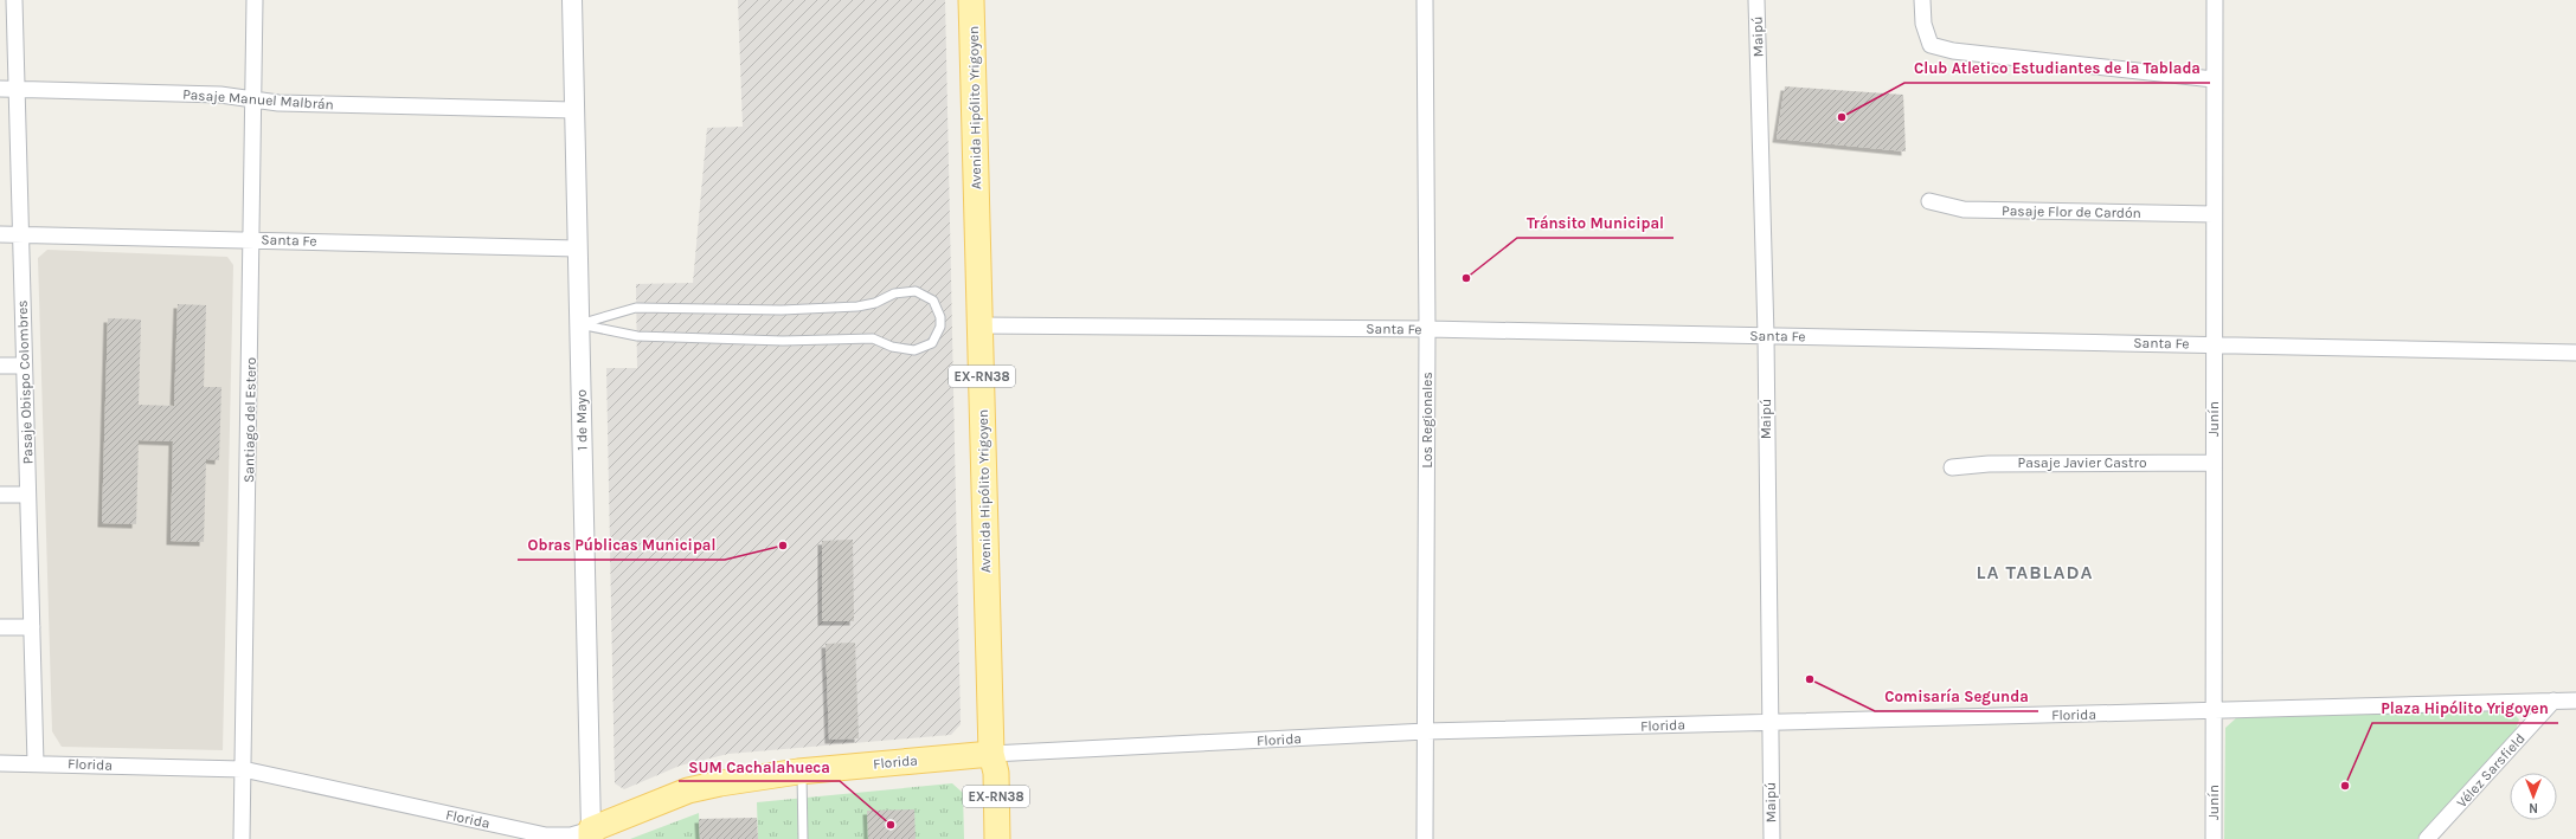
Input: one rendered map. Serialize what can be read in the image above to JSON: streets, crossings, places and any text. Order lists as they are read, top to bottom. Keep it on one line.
{"streets":{"main road":["Avenida Hipólito Yrigoyen","EX-RN38","Florida"],"street":["Maipú","Pasaje Manuel Malbrán","Pasaje Flor de Cardón","Santa Fe","Pasaje Obispo Colombres","Junín","Santiago del Estero","1 de Mayo","Los Regionales","Pasaje Javier Castro","Vélez Sarsfield"]},"crossings":[["Maipú","Santa Fe"],["Maipú","Florida"],["Pasaje Manuel Malbrán","Pasaje Obispo Colombres"],["Pasaje Manuel Malbrán","Santiago del Estero"],["Pasaje Manuel Malbrán","1 de Mayo"],["Avenida Hipólito Yrigoyen","Santa Fe"],["Avenida Hipólito Yrigoyen","Florida"],["Pasaje Flor de Cardón","Junín"],["Santa Fe","Pasaje Obispo Colombres"],["Santa Fe","Junín"],["Santa Fe","Santiago del Estero"],["Santa Fe","1 de Mayo"],["Santa Fe","Los Regionales"],["Pasaje Obispo Colombres","Florida"],["Junín","Pasaje Javier Castro"],["Junín","Florida"],["Santiago del Estero","Florida"],["1 de Mayo","Florida"],["Los Regionales","Florida"],["Florida","Vélez Sarsfield"]],"districts":["LA TABLADA"],"places":["Club Atletico Estudiantes de la Tablada","Tránsito Municipal","Obras Públicas Municipal","Comisaría Segunda","Plaza Hipólito Yrigoyen","SUM Cachalahueca"],"north":"bottom"}
